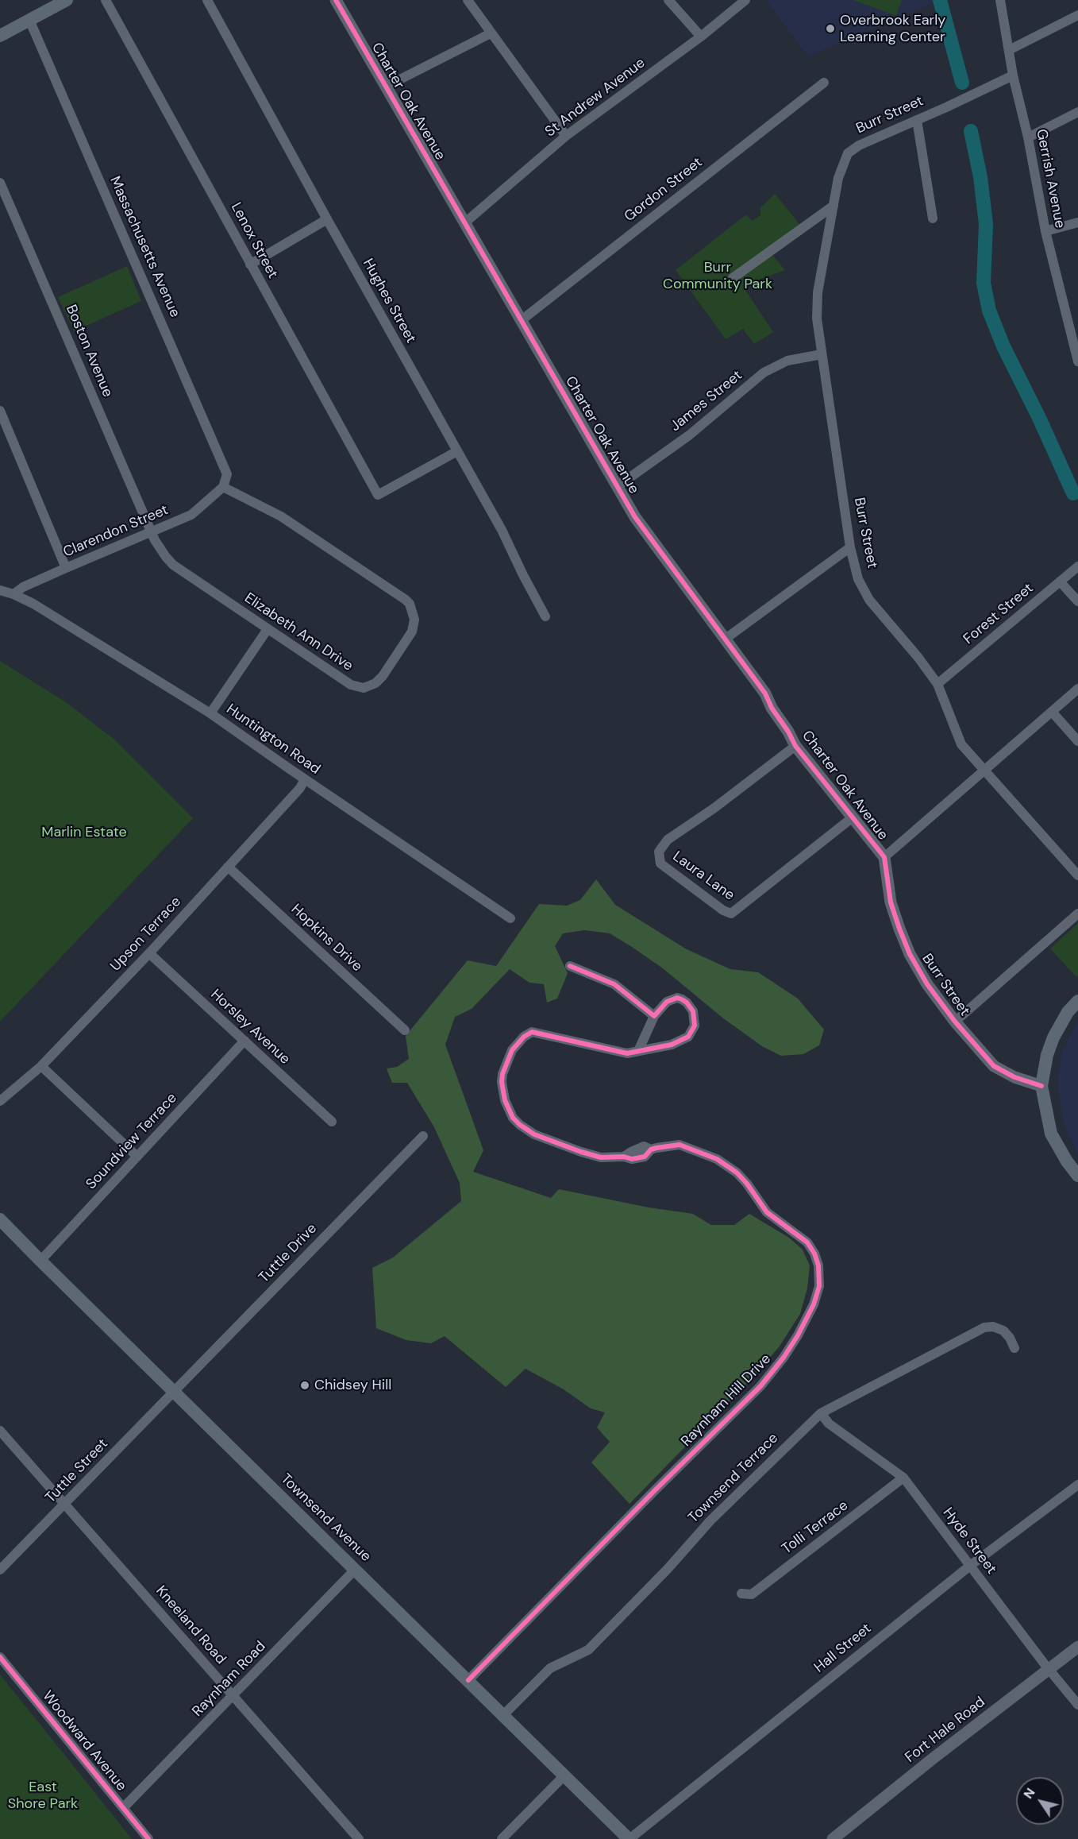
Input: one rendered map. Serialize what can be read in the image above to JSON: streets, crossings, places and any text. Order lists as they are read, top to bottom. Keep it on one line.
{"streets":{"main road":["Townsend Avenue"],"street":["St Andrew Avenue","Charter Oak Avenue","Burr Street","Gerrish Avenue","Gordon Street","Lenox Street","Massachusetts Avenue","Hughes Street","Boston Avenue","James Street","Clarendon Street","Forest Street","Elizabeth Ann Drive","Huntington Road","Laura Lane","Upson Terrace","Hopkins Drive","Horsley Avenue","Soundview Terrace","Tuttle Drive","Raynham Hill Drive","Tuttle Street","Townsend Terrace","Tolli Terrace","Hyde Street","Kneeland Road","Hall Street","Raynham Road","Fort Hale Road","Woodward Avenue"]},"crossings":[["St Andrew Avenue","Charter Oak Avenue"],["Charter Oak Avenue","Burr Street"],["Charter Oak Avenue","Gordon Street"],["Charter Oak Avenue","James Street"],["Charter Oak Avenue","Laura Lane"],["Burr Street","Gerrish Avenue"],["Burr Street","James Street"],["Burr Street","Forest Street"],["Lenox Street","Hughes Street"],["Massachusetts Avenue","Clarendon Street"],["Massachusetts Avenue","Elizabeth Ann Drive"],["Boston Avenue","Clarendon Street"],["Boston Avenue","Elizabeth Ann Drive"],["Clarendon Street","Elizabeth Ann Drive"],["Clarendon Street","Huntington Road"],["Huntington Road","Upson Terrace"],["Upson Terrace","Hopkins Drive"],["Upson Terrace","Horsley Avenue"],["Horsley Avenue","Soundview Terrace"],["Soundview Terrace","Townsend Avenue"],["Tuttle Drive","Tuttle Street"],["Tuttle Drive","Townsend Avenue"],["Raynham Hill Drive","Townsend Avenue"],["Tuttle Street","Townsend Avenue"],["Tuttle Street","Kneeland Road"],["Townsend Terrace","Townsend Avenue"],["Townsend Terrace","Hyde Street"],["Townsend Avenue","Hall Street"],["Townsend Avenue","Raynham Road"],["Tolli Terrace","Hyde Street"],["Hyde Street","Hall Street"],["Hyde Street","Fort Hale Road"],["Kneeland Road","Raynham Road"],["Raynham Road","Woodward Avenue"]],"parks":["Burr Community Park","Marlin Estate","East Shore Park"],"places":["Overbrook Early Learning Center","Chidsey Hill"],"north":"top left"}
